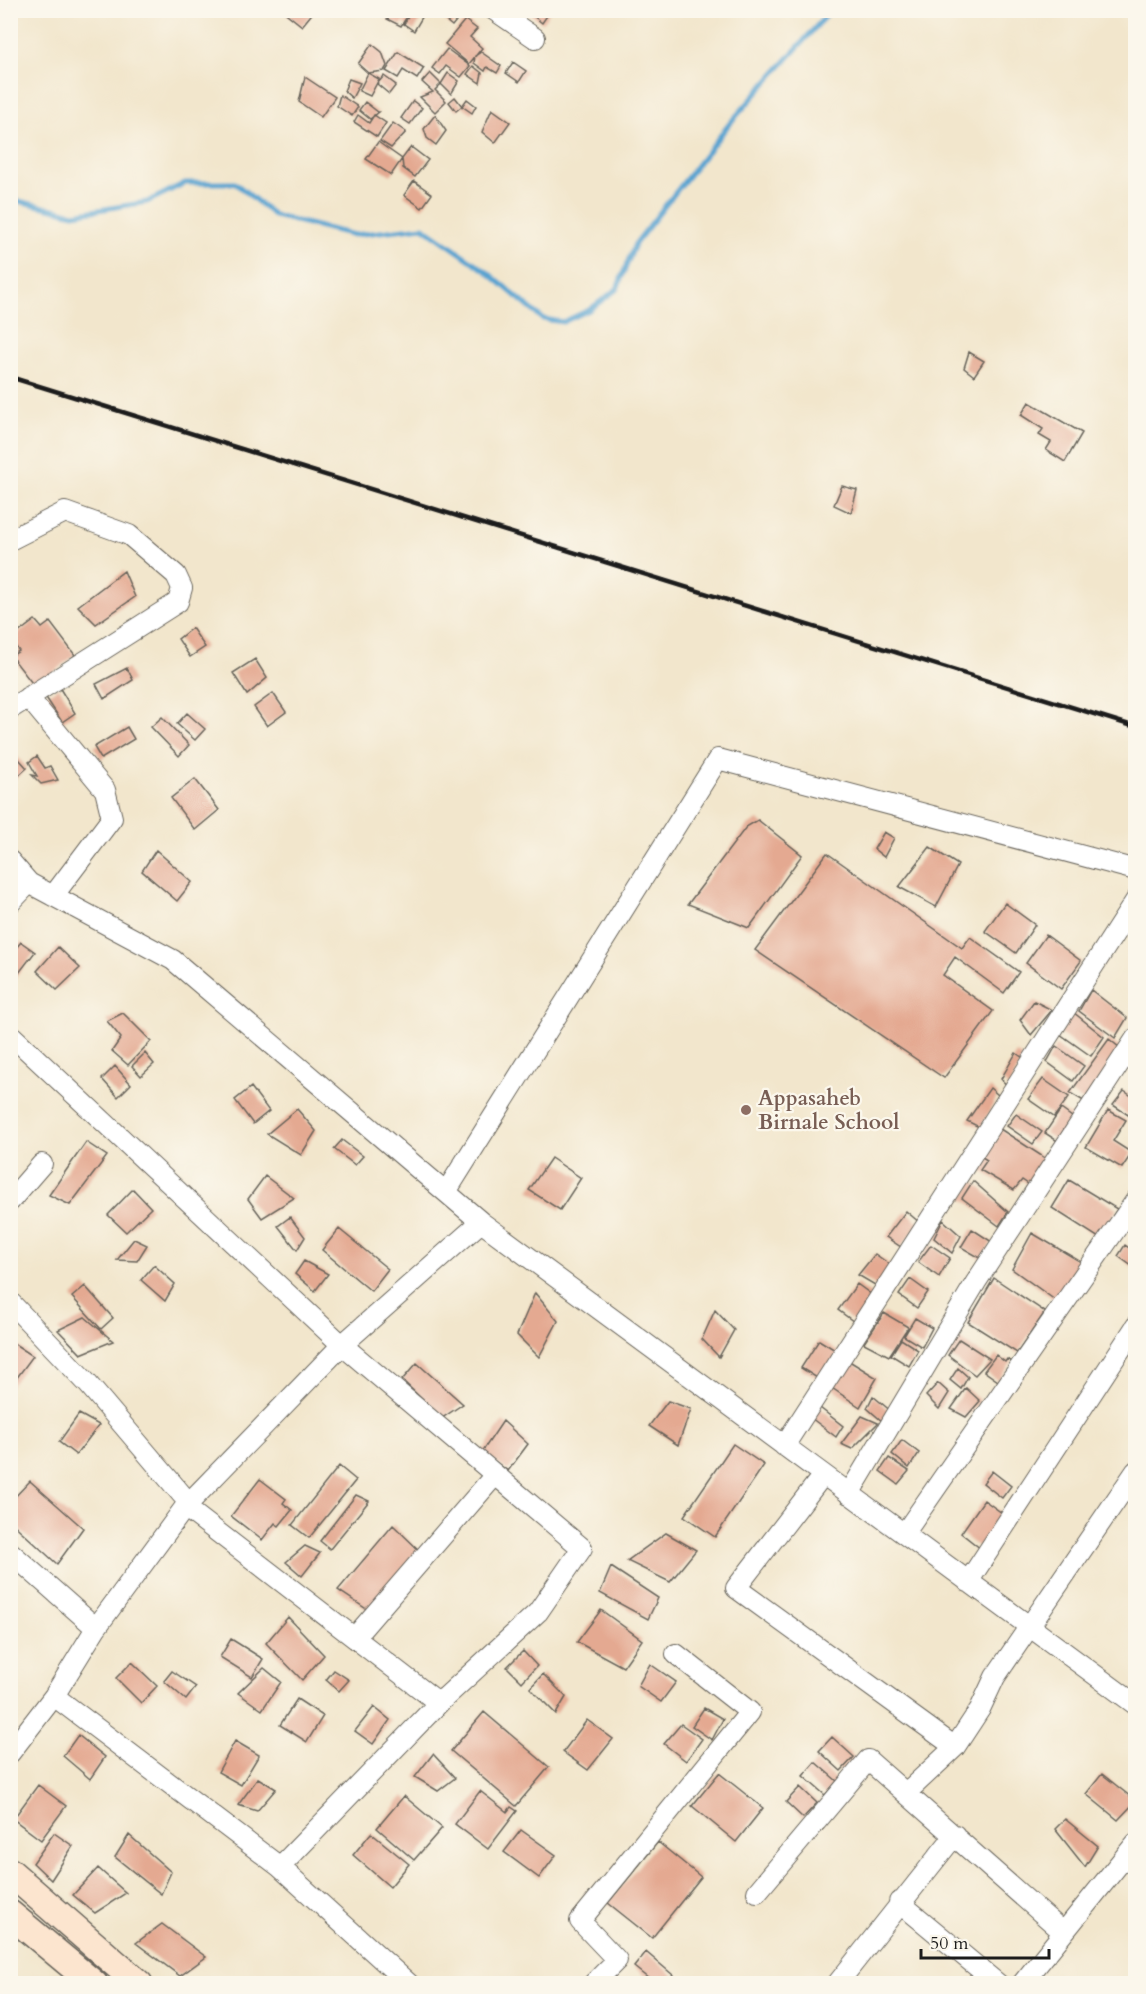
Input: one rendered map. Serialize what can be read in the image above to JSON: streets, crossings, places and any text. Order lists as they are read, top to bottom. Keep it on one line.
{"places":["Appasaheb Birnale School"],"scale_bar":"50 m"}
